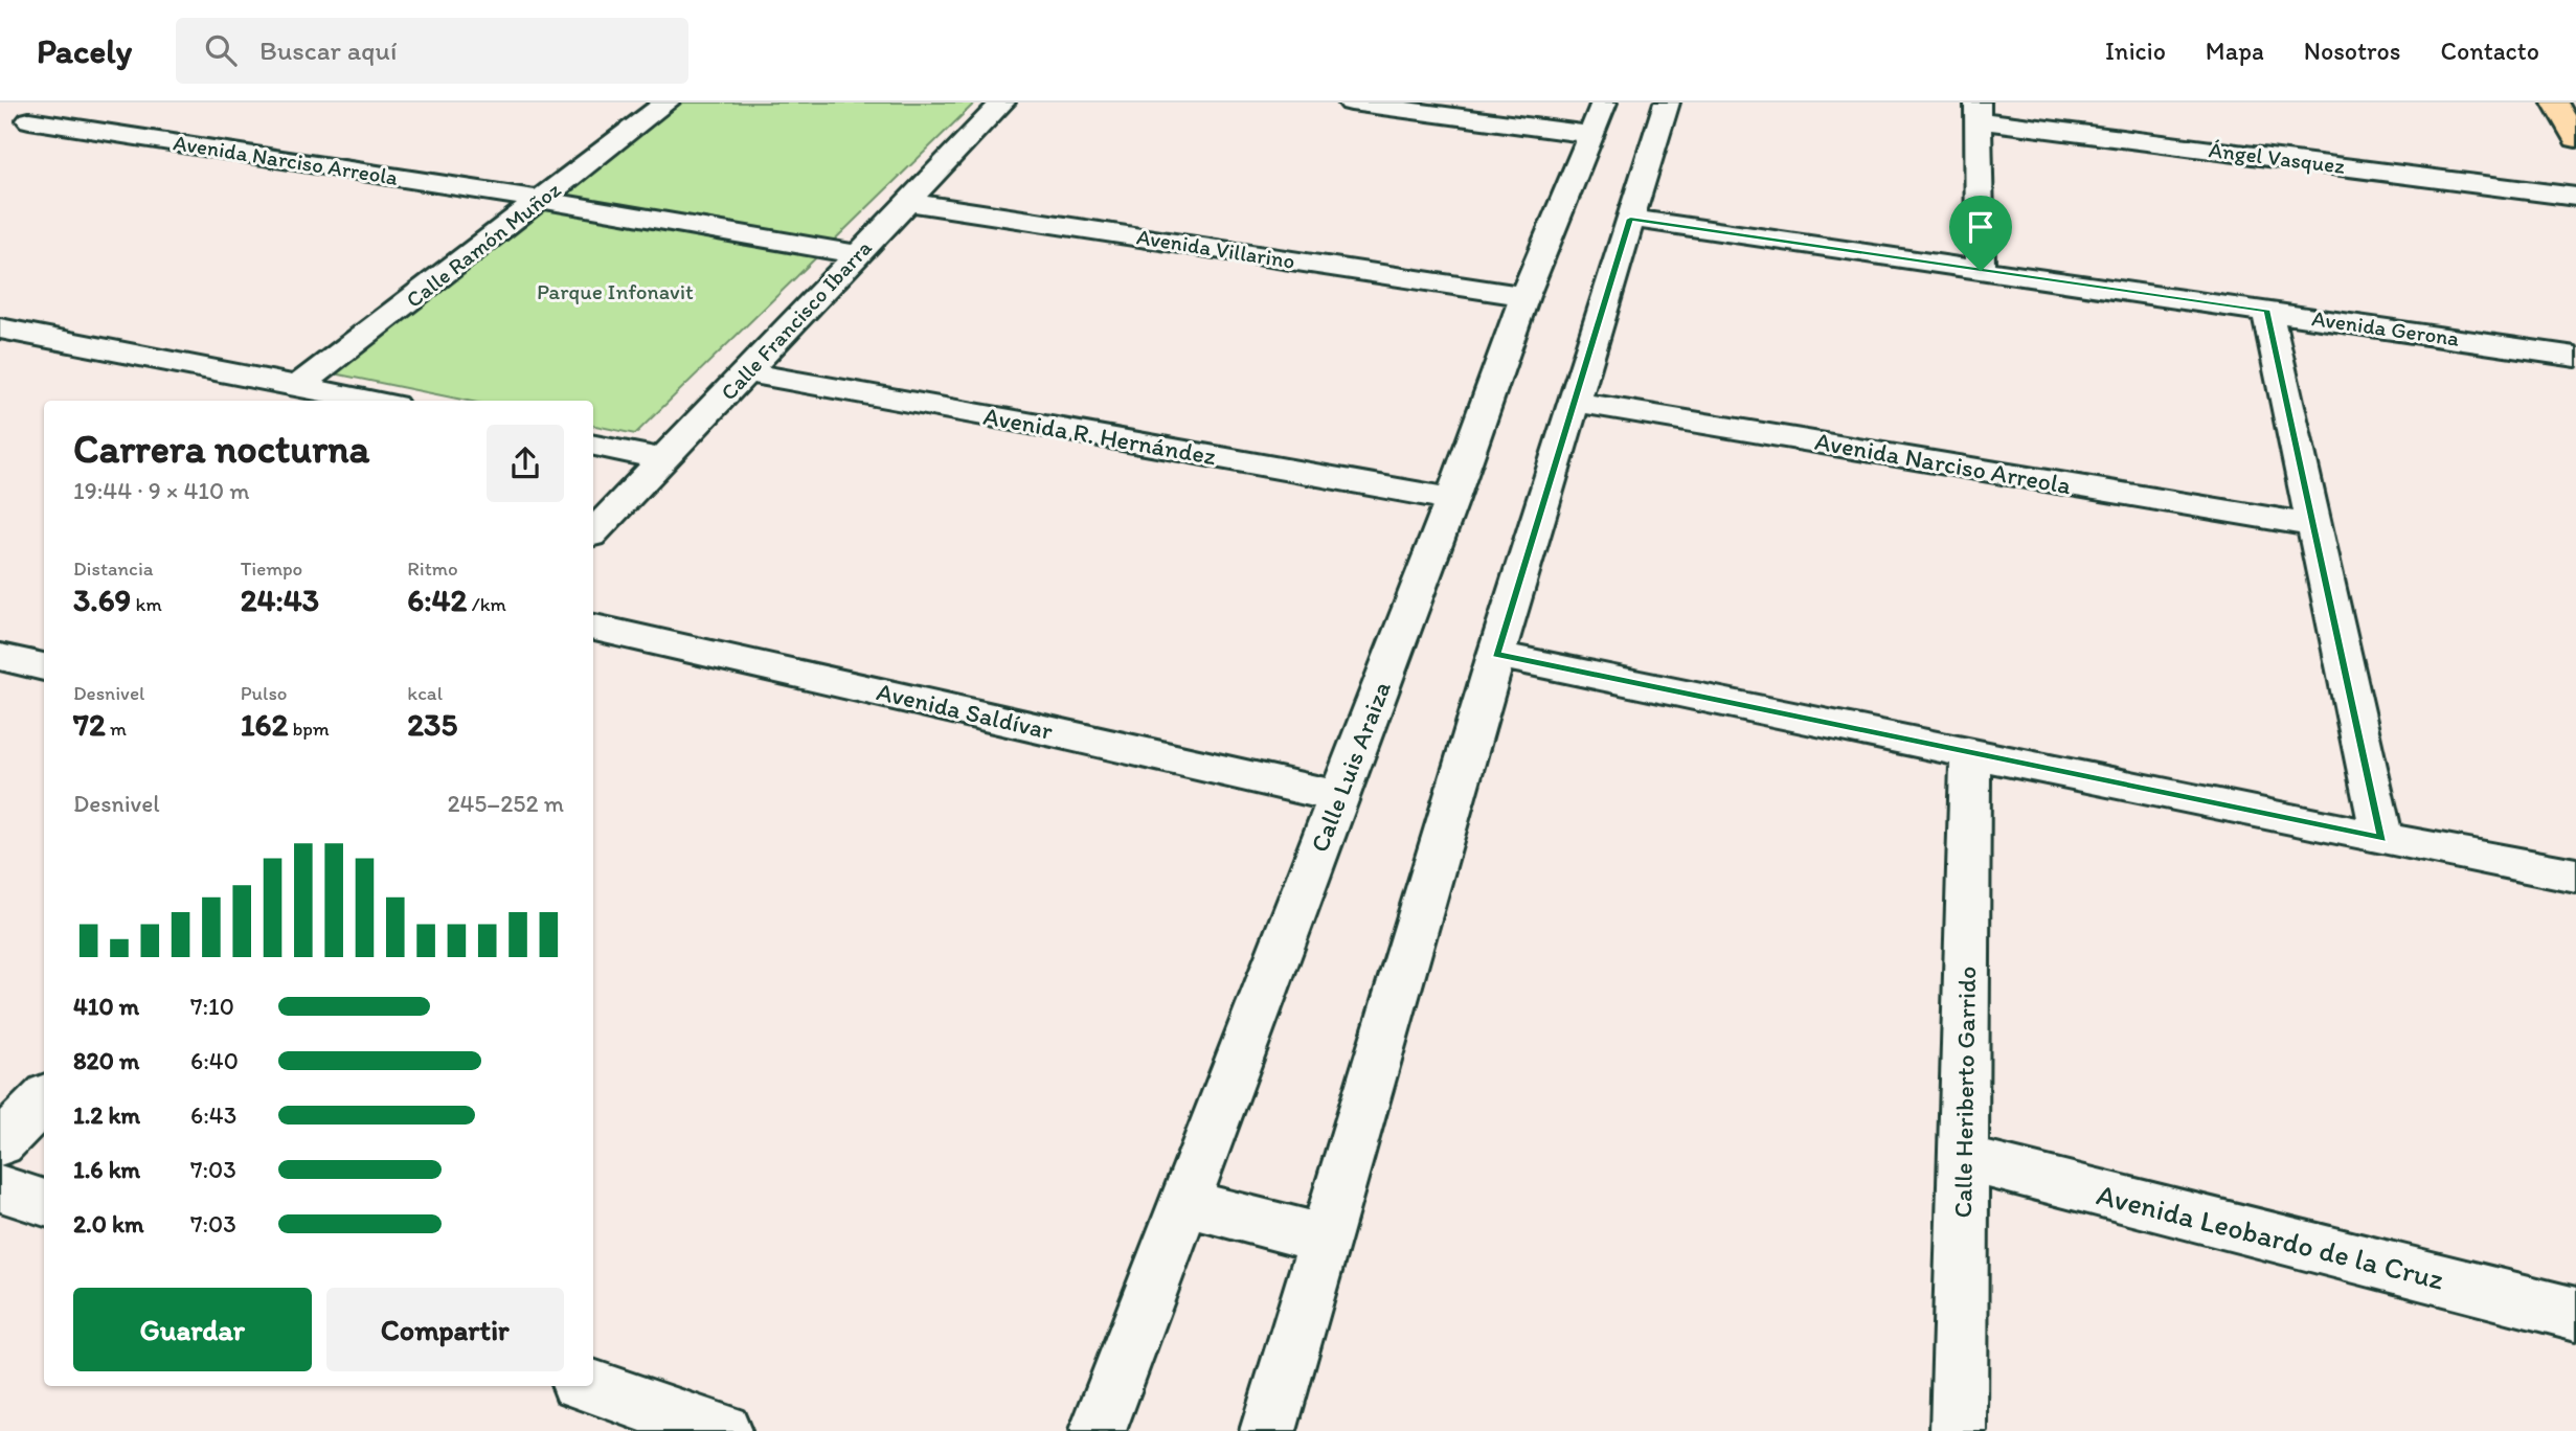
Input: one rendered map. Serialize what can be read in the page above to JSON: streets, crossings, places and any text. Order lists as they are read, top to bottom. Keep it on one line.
{"streets":{"street":["Ángel Vasquez","Avenida Narciso Arreola","Calle Ramón Muñoz","Avenida Villarino","Calle Francisco Ibarra","Avenida Gerona","Avenida R. Hernández","Avenida Saldívar","Calle Luis Araiza","Calle Heriberto Garrido","Avenida Leobardo de la Cruz"]},"crossings":[["Avenida Narciso Arreola","Calle Ramón Muñoz"],["Avenida Narciso Arreola","Calle Francisco Ibarra"],["Avenida Villarino","Calle Francisco Ibarra"],["Avenida Villarino","Calle Luis Araiza"],["Calle Francisco Ibarra","Avenida R. Hernández"],["Avenida R. Hernández","Calle Luis Araiza"],["Avenida Saldívar","Calle Luis Araiza"],["Calle Heriberto Garrido","Avenida Leobardo de la Cruz"]],"parks":["Parque Infonavit"],"page":{"header":"Pacely","search":"Buscar aquí","nav":["Inicio","Mapa","Nosotros","Contacto"],"heading":["Carrera nocturna","19:44 · 9 × 410 m"],"stats":[["Distancia","3.69 km"],["Tiempo","24:43"],["Ritmo","6:42 /km"],["Desnivel","72 m"],["Pulso","162 bpm"],["kcal","235"]],"chart":["Desnivel","245–252 m"],"list":[{"name":"410 m","note":"7:10"},{"name":"820 m","note":"6:40"},{"name":"1.2 km","note":"6:43"},{"name":"1.6 km","note":"7:03"},{"name":"2.0 km","note":"7:03"}],"buttons":["Guardar","Compartir"]}}
